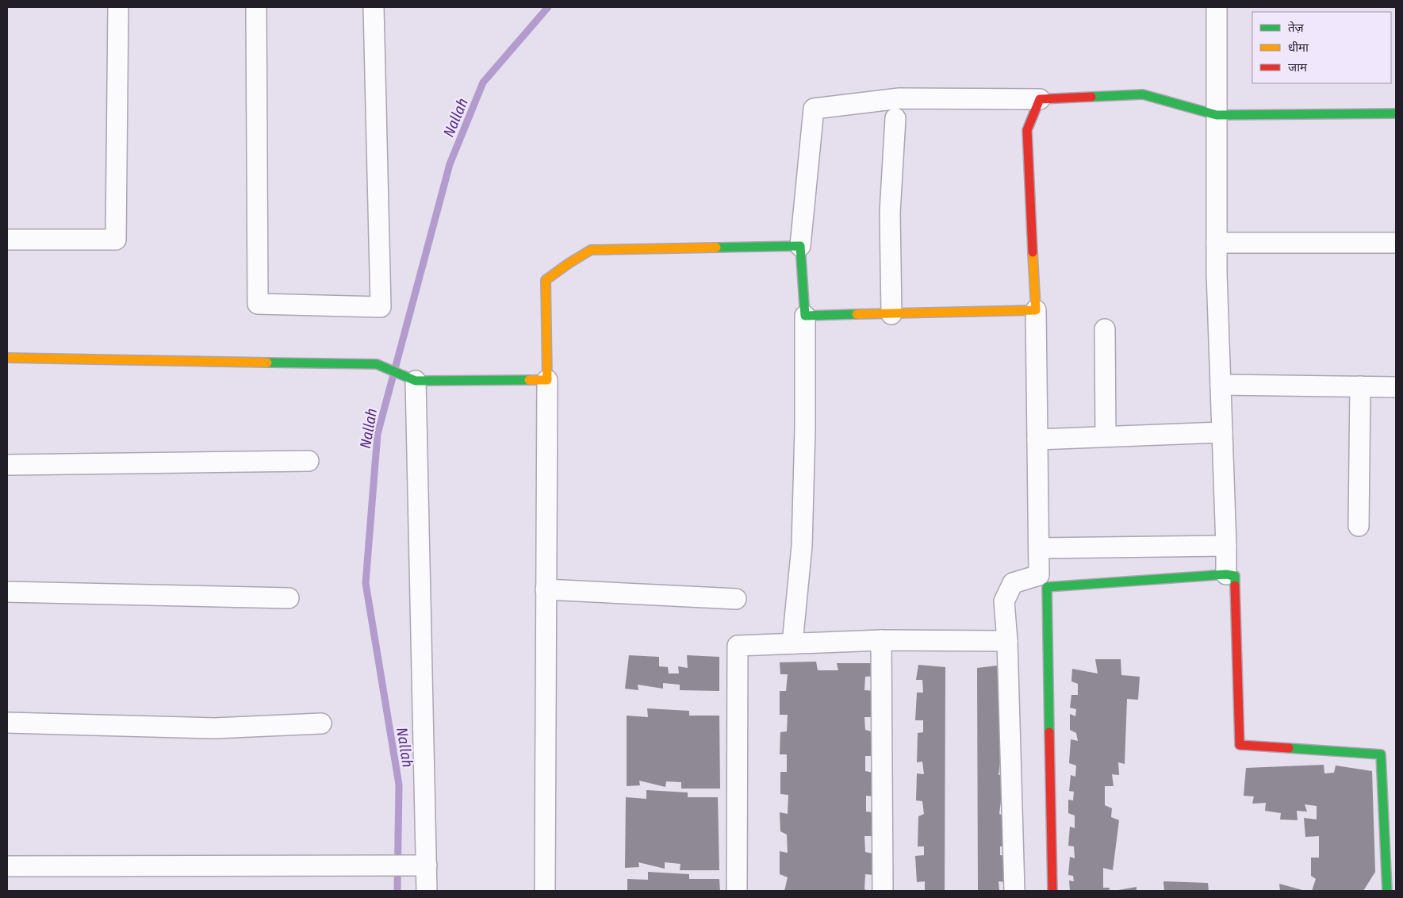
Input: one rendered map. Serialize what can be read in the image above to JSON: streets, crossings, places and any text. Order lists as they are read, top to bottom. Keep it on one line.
{"water":["Nallah"],"legend":["तेज़","धीमा","जाम"]}
